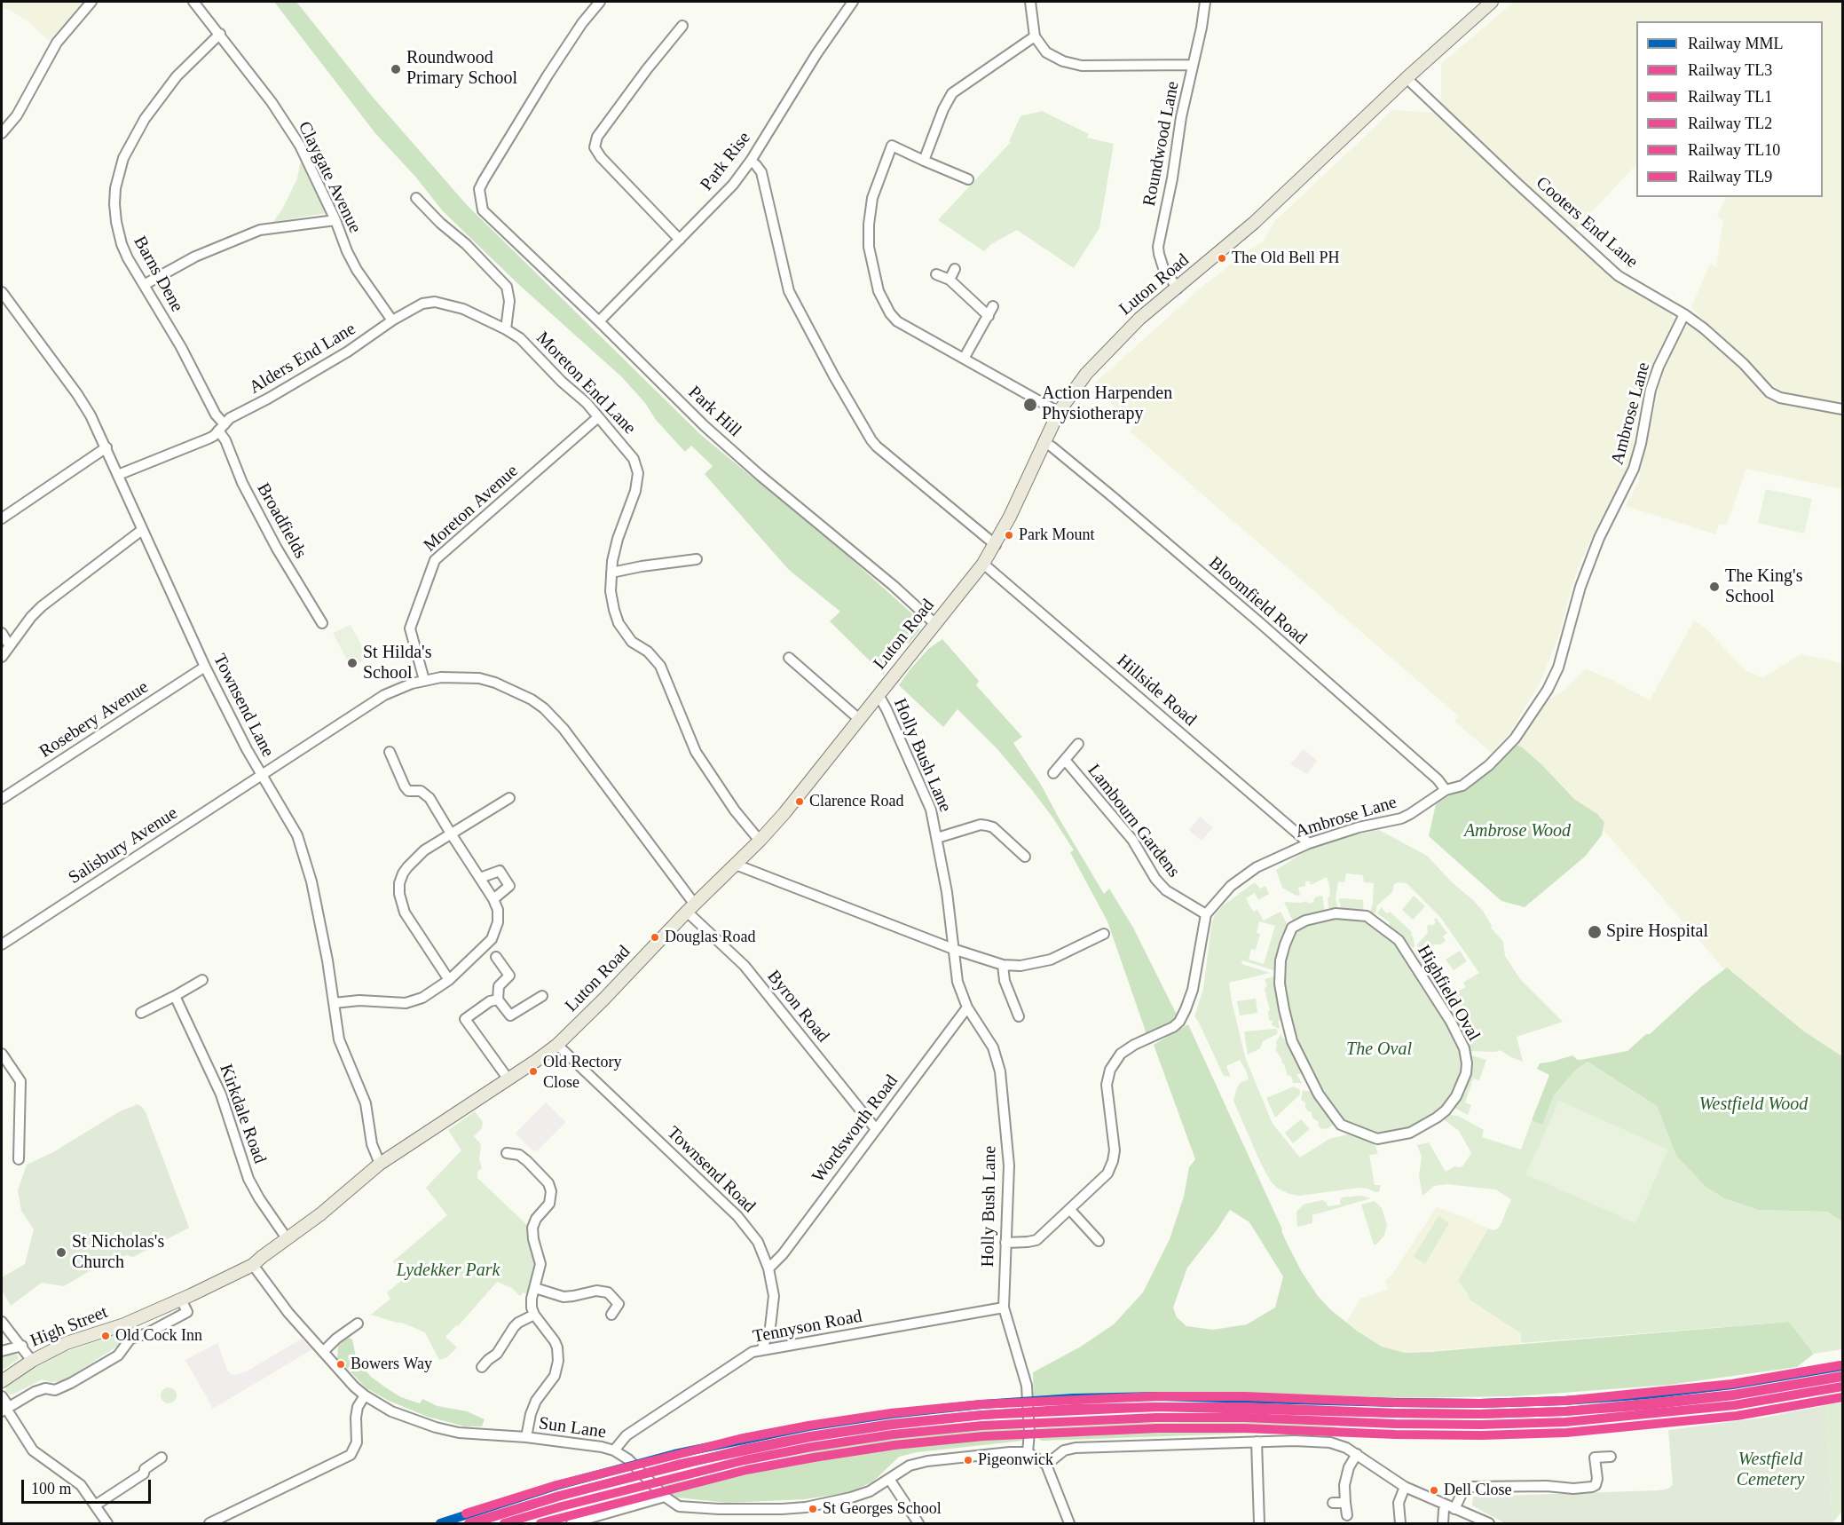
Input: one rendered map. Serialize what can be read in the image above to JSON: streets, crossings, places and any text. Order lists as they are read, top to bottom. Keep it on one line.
{"streets":{"main road":["Luton Road","High Street"],"street":["Roundwood Lane","Park Rise","Claygate Avenue","Cooters End Lane","Barns Dene","Alders End Lane","Moreton End Lane","Park Hill","Ambrose Lane","Moreton Avenue","Broadfields","Bloomfield Road","Hillside Road","Townsend Lane","Rosebery Avenue","Holly Bush Lane","Lambourn Gardens","Salisbury Avenue","Highfield Oval","Byron Road","Kirkdale Road","Wordsworth Road","Townsend Road","Tennyson Road","Sun Lane"]},"crossings":[["Roundwood Lane","Luton Road"],["Park Rise","Park Hill"],["Claygate Avenue","Barns Dene"],["Claygate Avenue","Alders End Lane"],["Cooters End Lane","Luton Road"],["Cooters End Lane","Ambrose Lane"],["Barns Dene","Alders End Lane"],["Barns Dene","Broadfields"],["Luton Road","Moreton End Lane"],["Luton Road","Park Hill"],["Luton Road","Bloomfield Road"],["Luton Road","Hillside Road"],["Luton Road","Townsend Lane"],["Luton Road","Holly Bush Lane"],["Luton Road","Byron Road"],["Luton Road","Kirkdale Road"],["Luton Road","Townsend Road"],["Luton Road","High Street"],["Alders End Lane","Moreton End Lane"],["Alders End Lane","Broadfields"],["Alders End Lane","Townsend Lane"],["Moreton End Lane","Moreton Avenue"],["Ambrose Lane","Bloomfield Road"],["Ambrose Lane","Hillside Road"],["Ambrose Lane","Holly Bush Lane"],["Ambrose Lane","Lambourn Gardens"],["Townsend Lane","Rosebery Avenue"],["Townsend Lane","Salisbury Avenue"],["Holly Bush Lane","Wordsworth Road"],["Holly Bush Lane","Tennyson Road"],["Holly Bush Lane","Sun Lane"],["Byron Road","Wordsworth Road"],["Kirkdale Road","High Street"],["Wordsworth Road","Townsend Road"],["Townsend Road","Tennyson Road"],["High Street","Sun Lane"],["Tennyson Road","Sun Lane"]],"parks":["Ambrose Wood","The Oval","Westfield Wood","Lydekker Park","Westfield Cemetery"],"places":["Roundwood Primary School","The Old Bell PH","Action Harpenden Physiotherapy","Park Mount","The King's School","St Hilda's School","Clarence Road","Spire Hospital","Douglas Road","Old Rectory Close","St Nicholas's Church","Old Cock Inn","Bowers Way","Pigeonwick","Dell Close","St Georges School"],"lines":["rail line TL10","rail line MML","rail line TL1","rail line TL3","rail line TL2","rail line TL9"],"legend":["Railway MML","Railway TL3","Railway TL1","Railway TL2","Railway TL10","Railway TL9"],"scale_bar":"100 m"}
